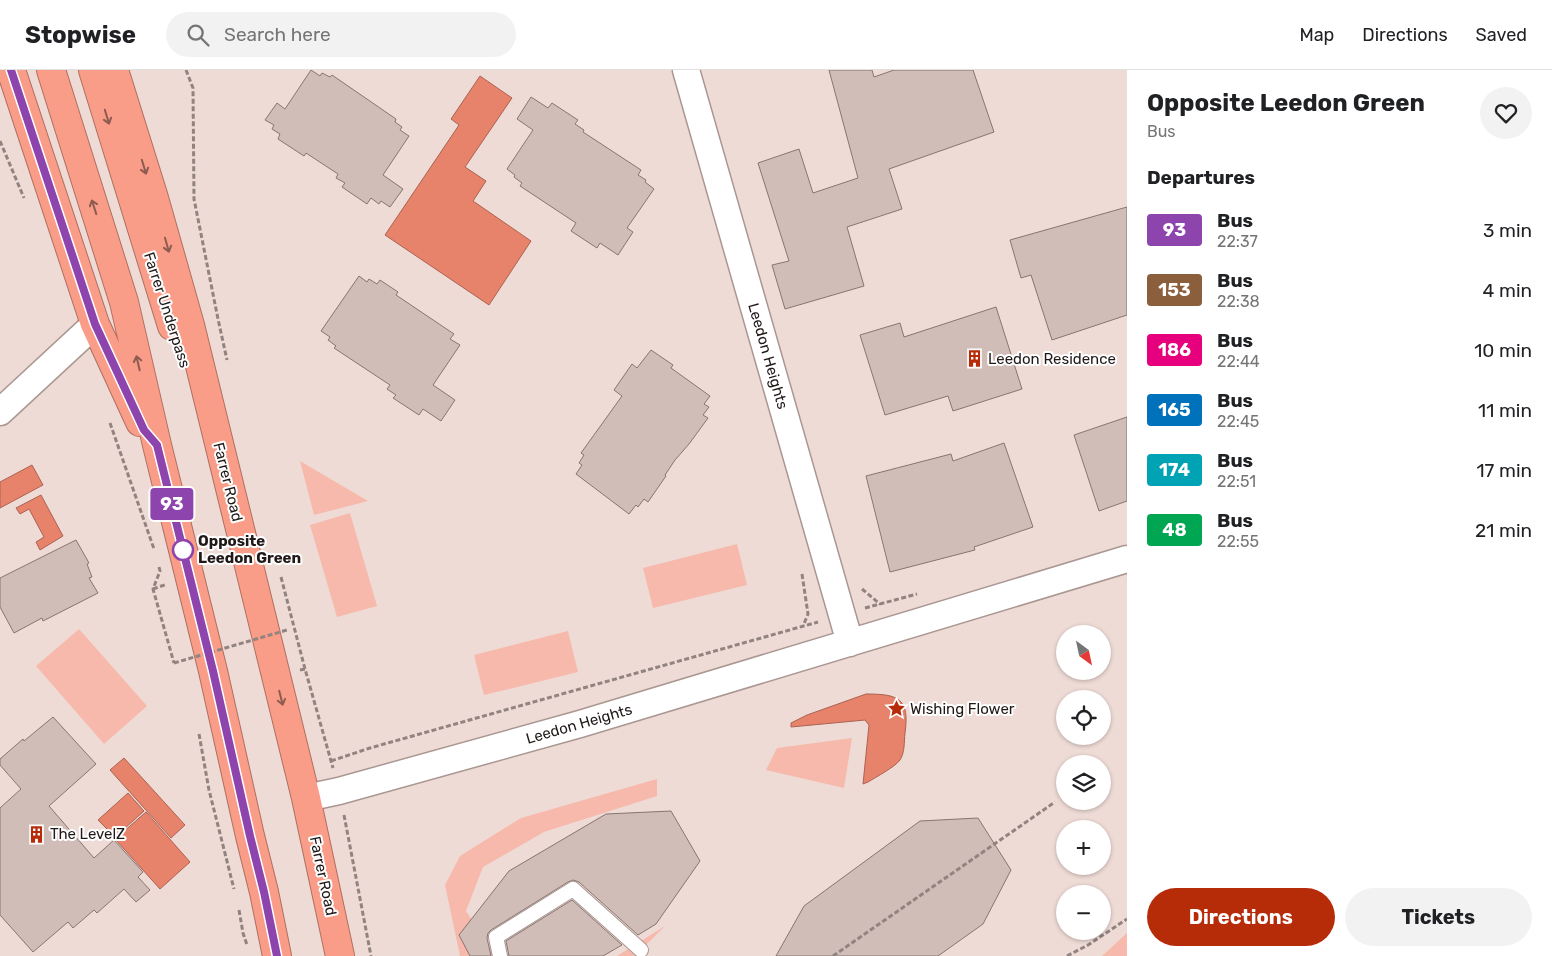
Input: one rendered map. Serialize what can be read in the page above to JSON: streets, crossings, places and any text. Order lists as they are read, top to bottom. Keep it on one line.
{"streets":{"highway":["Farrer Underpass","Farrer Road"],"street":["Leedon Heights"]},"crossings":[["Farrer Underpass","Farrer Road"],["Leedon Heights","Farrer Road"]],"places":{"building":["Leedon Residence","The LevelZ"],"other":["Opposite Leedon Green"],"place":["Wishing Flower"]},"lines":["bus line 93"],"north":"bottom right","page":{"header":"Stopwise","search":"Search here","nav":["Map","Directions","Saved"],"on_map":"93","heading":[["Opposite Leedon Green","Bus"],"Departures"],"list":[{"mark":"93","name":"Bus","note":"22:37","value":"3 min"},{"mark":"153","name":"Bus","note":"22:38","value":"4 min"},{"mark":"186","name":"Bus","note":"22:44","value":"10 min"},{"mark":"165","name":"Bus","note":"22:45","value":"11 min"},{"mark":"174","name":"Bus","note":"22:51","value":"17 min"},{"mark":"48","name":"Bus","note":"22:55","value":"21 min"}],"map_buttons":["+","−"],"buttons":["Directions","Tickets"]}}
